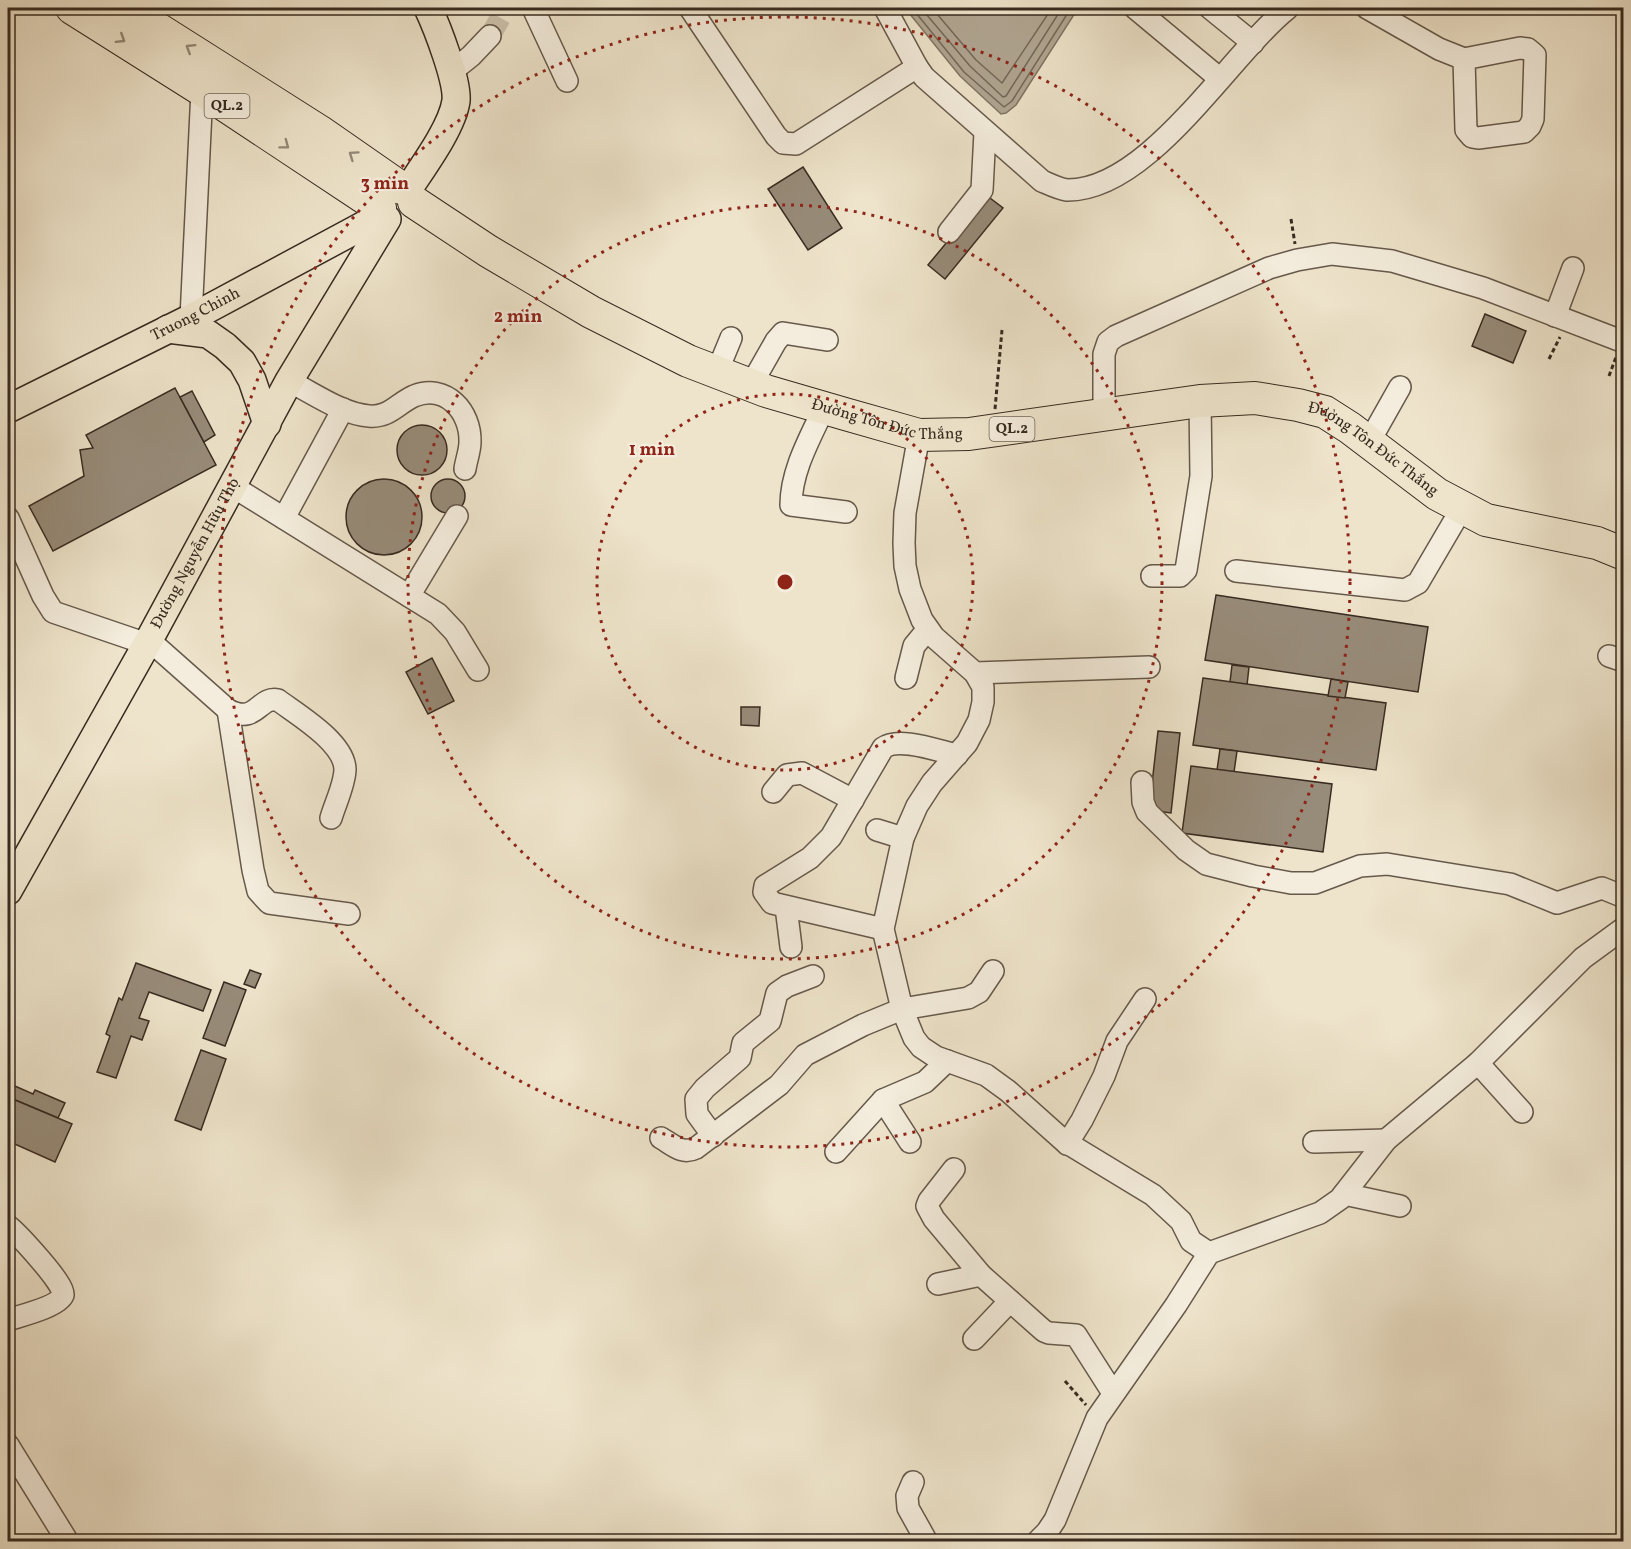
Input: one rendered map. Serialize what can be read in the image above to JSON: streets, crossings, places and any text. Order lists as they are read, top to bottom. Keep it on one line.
{"streets":{"highway":["QL.2","Đường Tôn Đức Thắng"],"main road":["Truong Chinh","Đường Nguyễn Hữu Thọ"]},"crossings":[["QL.2","Truong Chinh"],["QL.2","Đường Tôn Đức Thắng"],["QL.2","Đường Nguyễn Hữu Thọ"],["Truong Chinh","Đường Tôn Đức Thắng"],["Truong Chinh","Đường Nguyễn Hữu Thọ"],["Đường Tôn Đức Thắng","Đường Nguyễn Hữu Thọ"]],"rings":["3 min","2 min","1 min"]}
